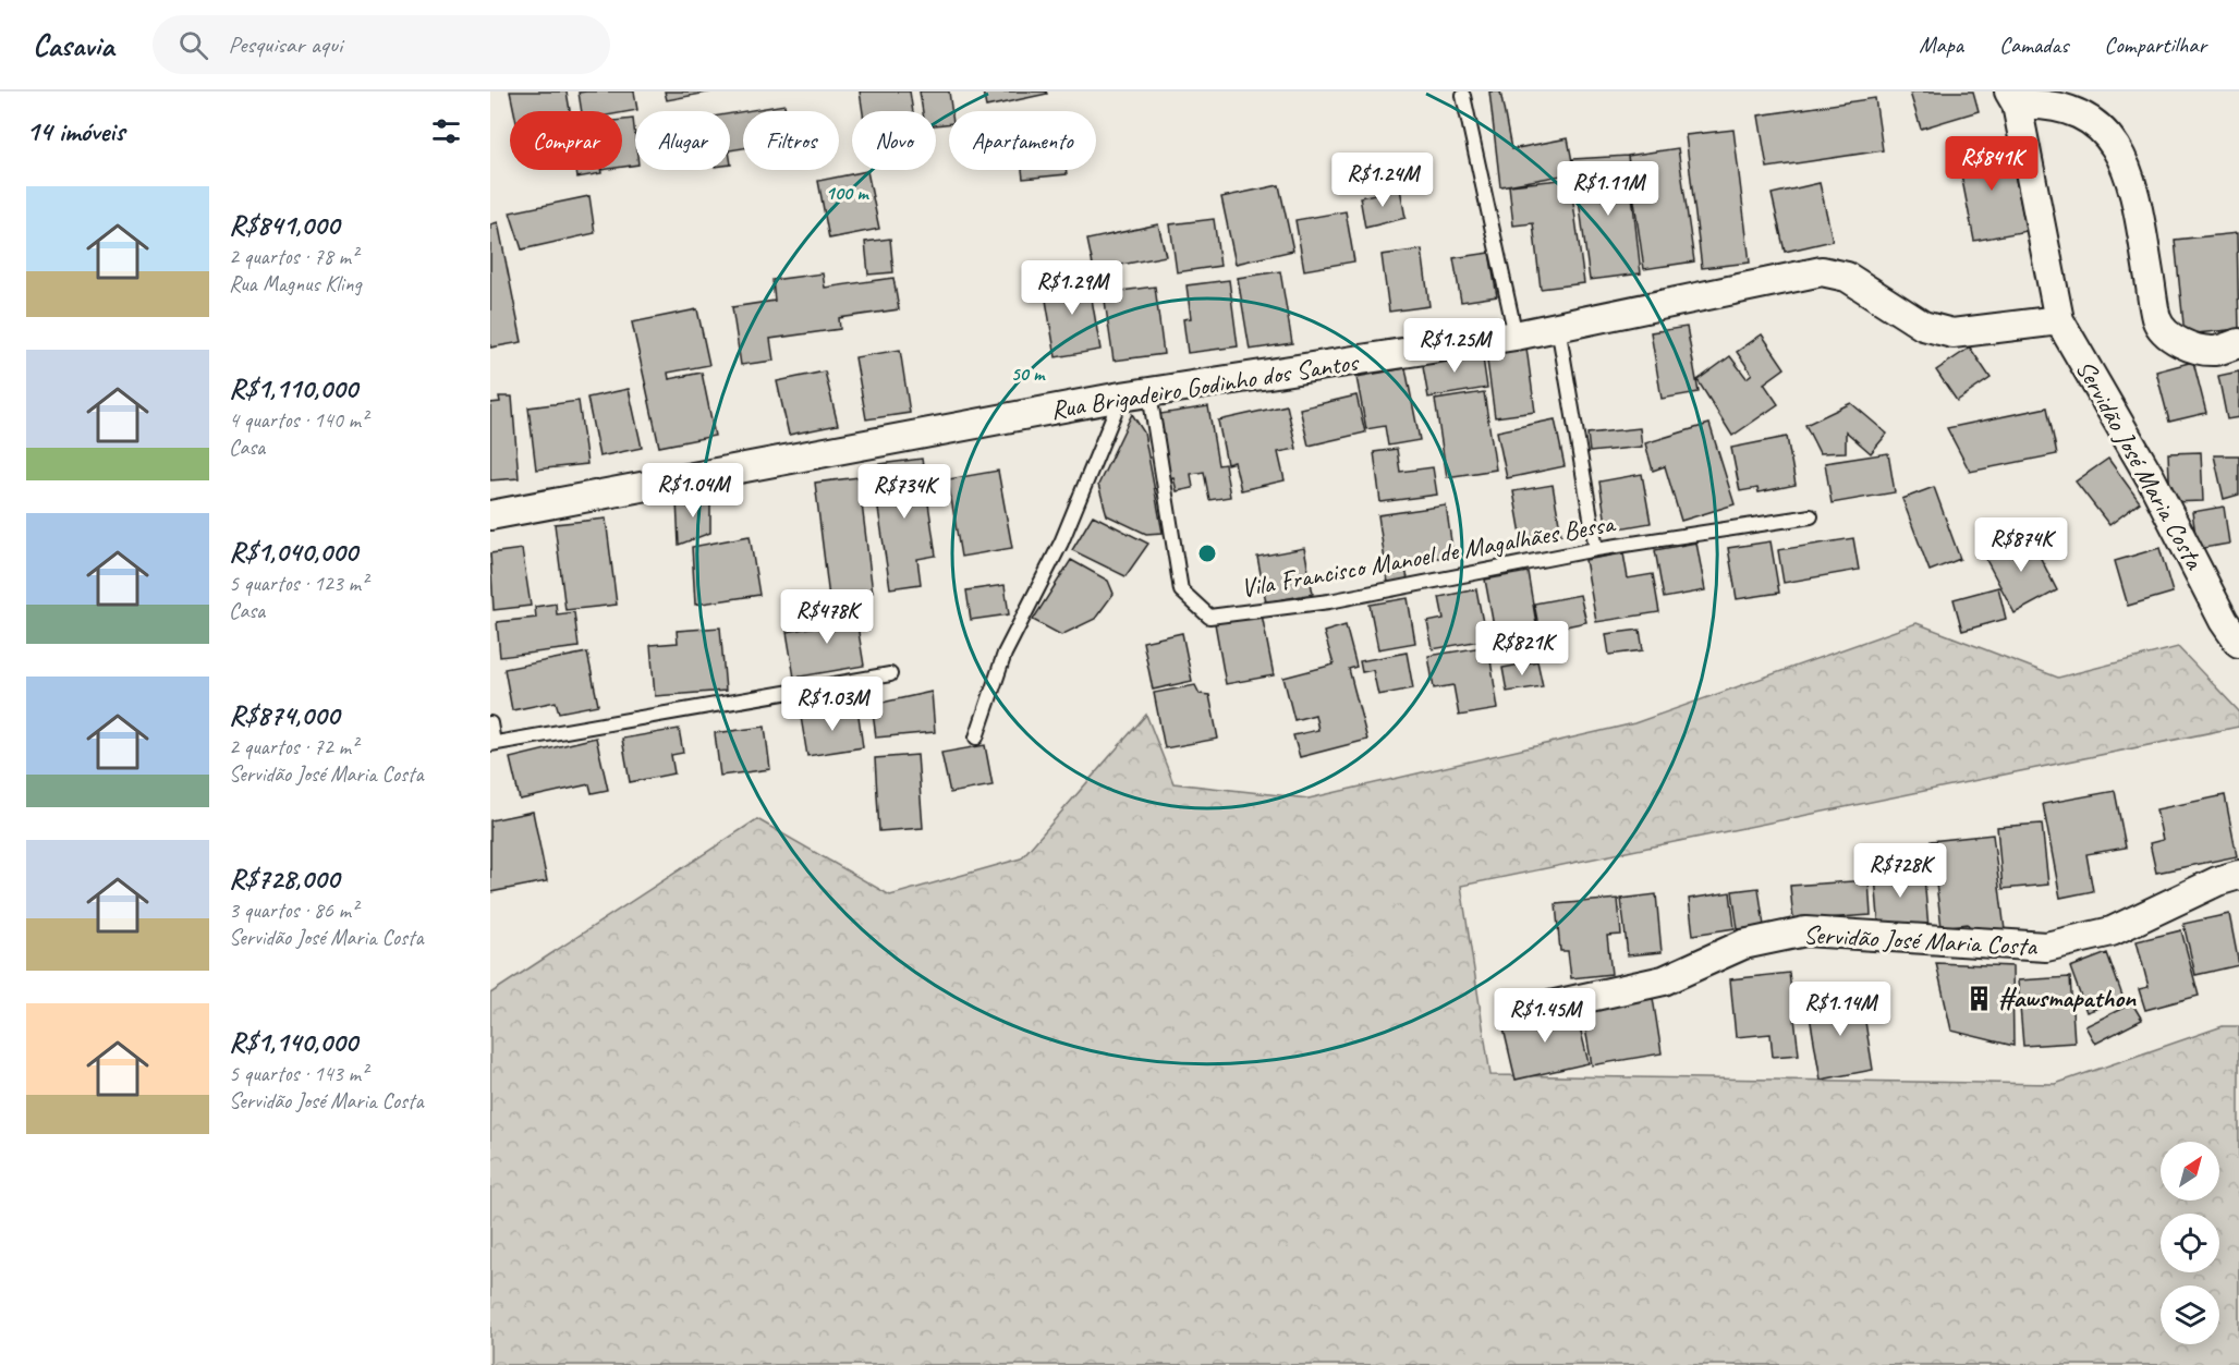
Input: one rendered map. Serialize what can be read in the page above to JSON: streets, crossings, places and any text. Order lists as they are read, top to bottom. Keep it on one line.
{"streets":{"street":["Rua Brigadeiro Godinho dos Santos","Servidão José Maria Costa"],"lane":["Vila Francisco Manoel de Magalhães Bessa"]},"crossings":[["Rua Brigadeiro Godinho dos Santos","Servidão José Maria Costa"],["Rua Brigadeiro Godinho dos Santos","Vila Francisco Manoel de Magalhães Bessa"]],"places":{"building":["#awsmapathon"]},"north":"top right","page":{"header":"Casavia","search":"Pesquisar aqui","nav":["Mapa","Camadas","Compartilhar"],"heading":"14 imóveis","chip":["Comprar","Alugar","Filtros","Novo","Apartamento"],"price":["R$841K","R$1.24M","R$1.11M","R$1.29M","R$1.25M","R$1.04M","R$734K","R$874K","R$478K","R$821K","R$1.03M","R$728K","R$1.14M","R$1.45M"],"list":[{"name":"R$841,000","note":"2 quartos · 78 m² · Rua Magnus Kling"},{"name":"R$1,110,000","note":"4 quartos · 140 m² · Casa"},{"name":"R$1,040,000","note":"5 quartos · 123 m² · Casa"},{"name":"R$874,000","note":"2 quartos · 72 m² · Servidão José Maria Costa"},{"name":"R$728,000","note":"3 quartos · 86 m² · Servidão José Maria Costa"},{"name":"R$1,140,000","note":"5 quartos · 143 m² · Servidão José Maria Costa"}]},"rings":["100 m","50 m"]}
